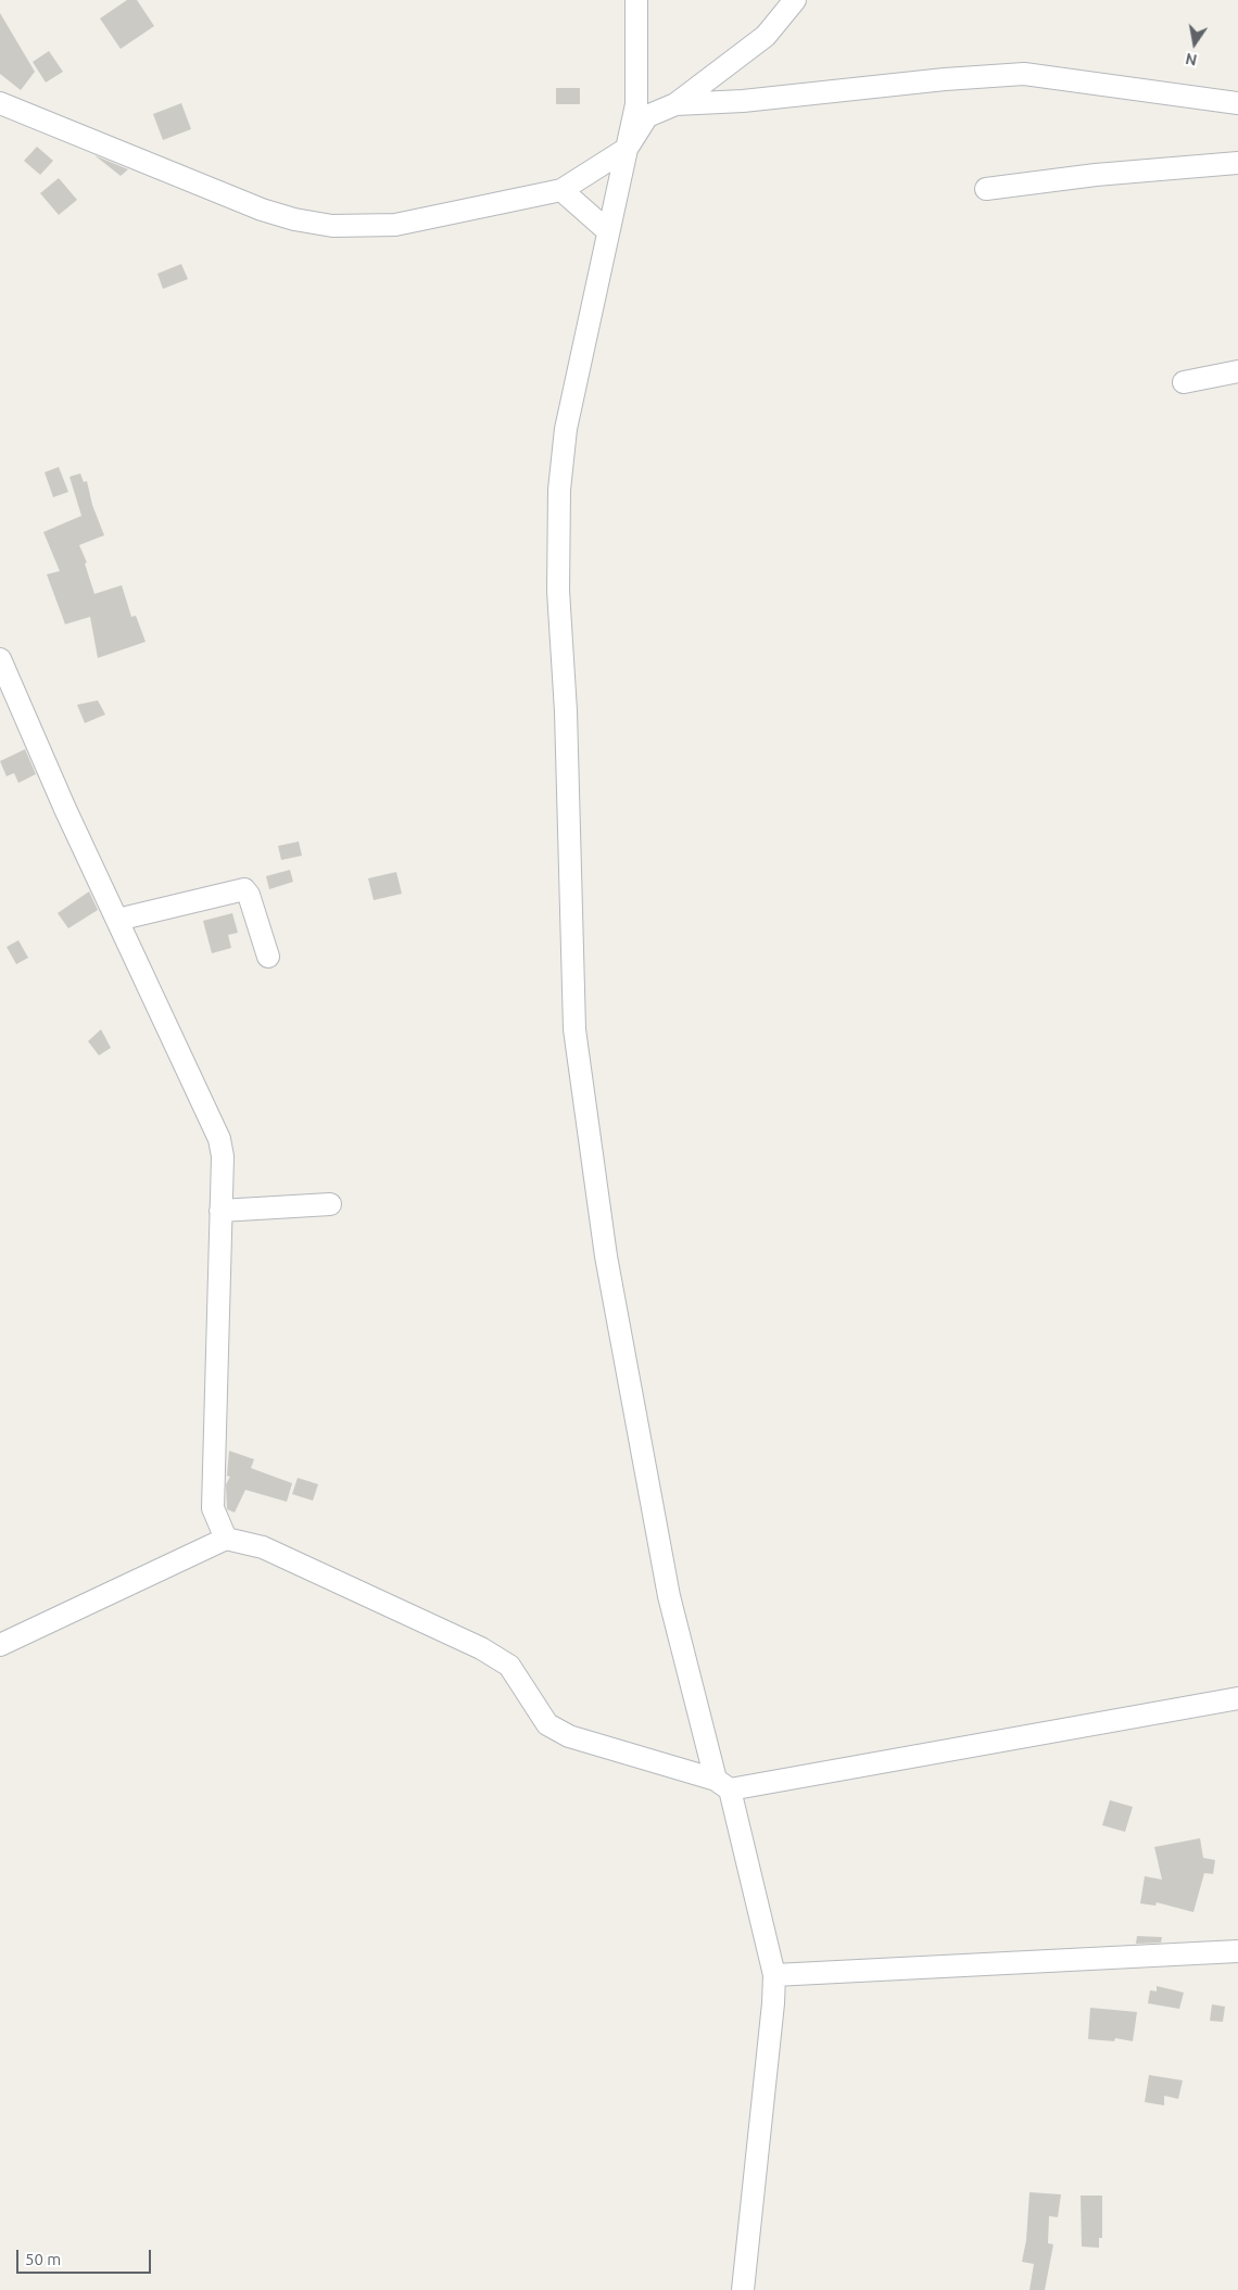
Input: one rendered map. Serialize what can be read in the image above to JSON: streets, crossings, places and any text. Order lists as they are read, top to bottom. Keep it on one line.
{"scale_bar":"50 m","north":"bottom"}
